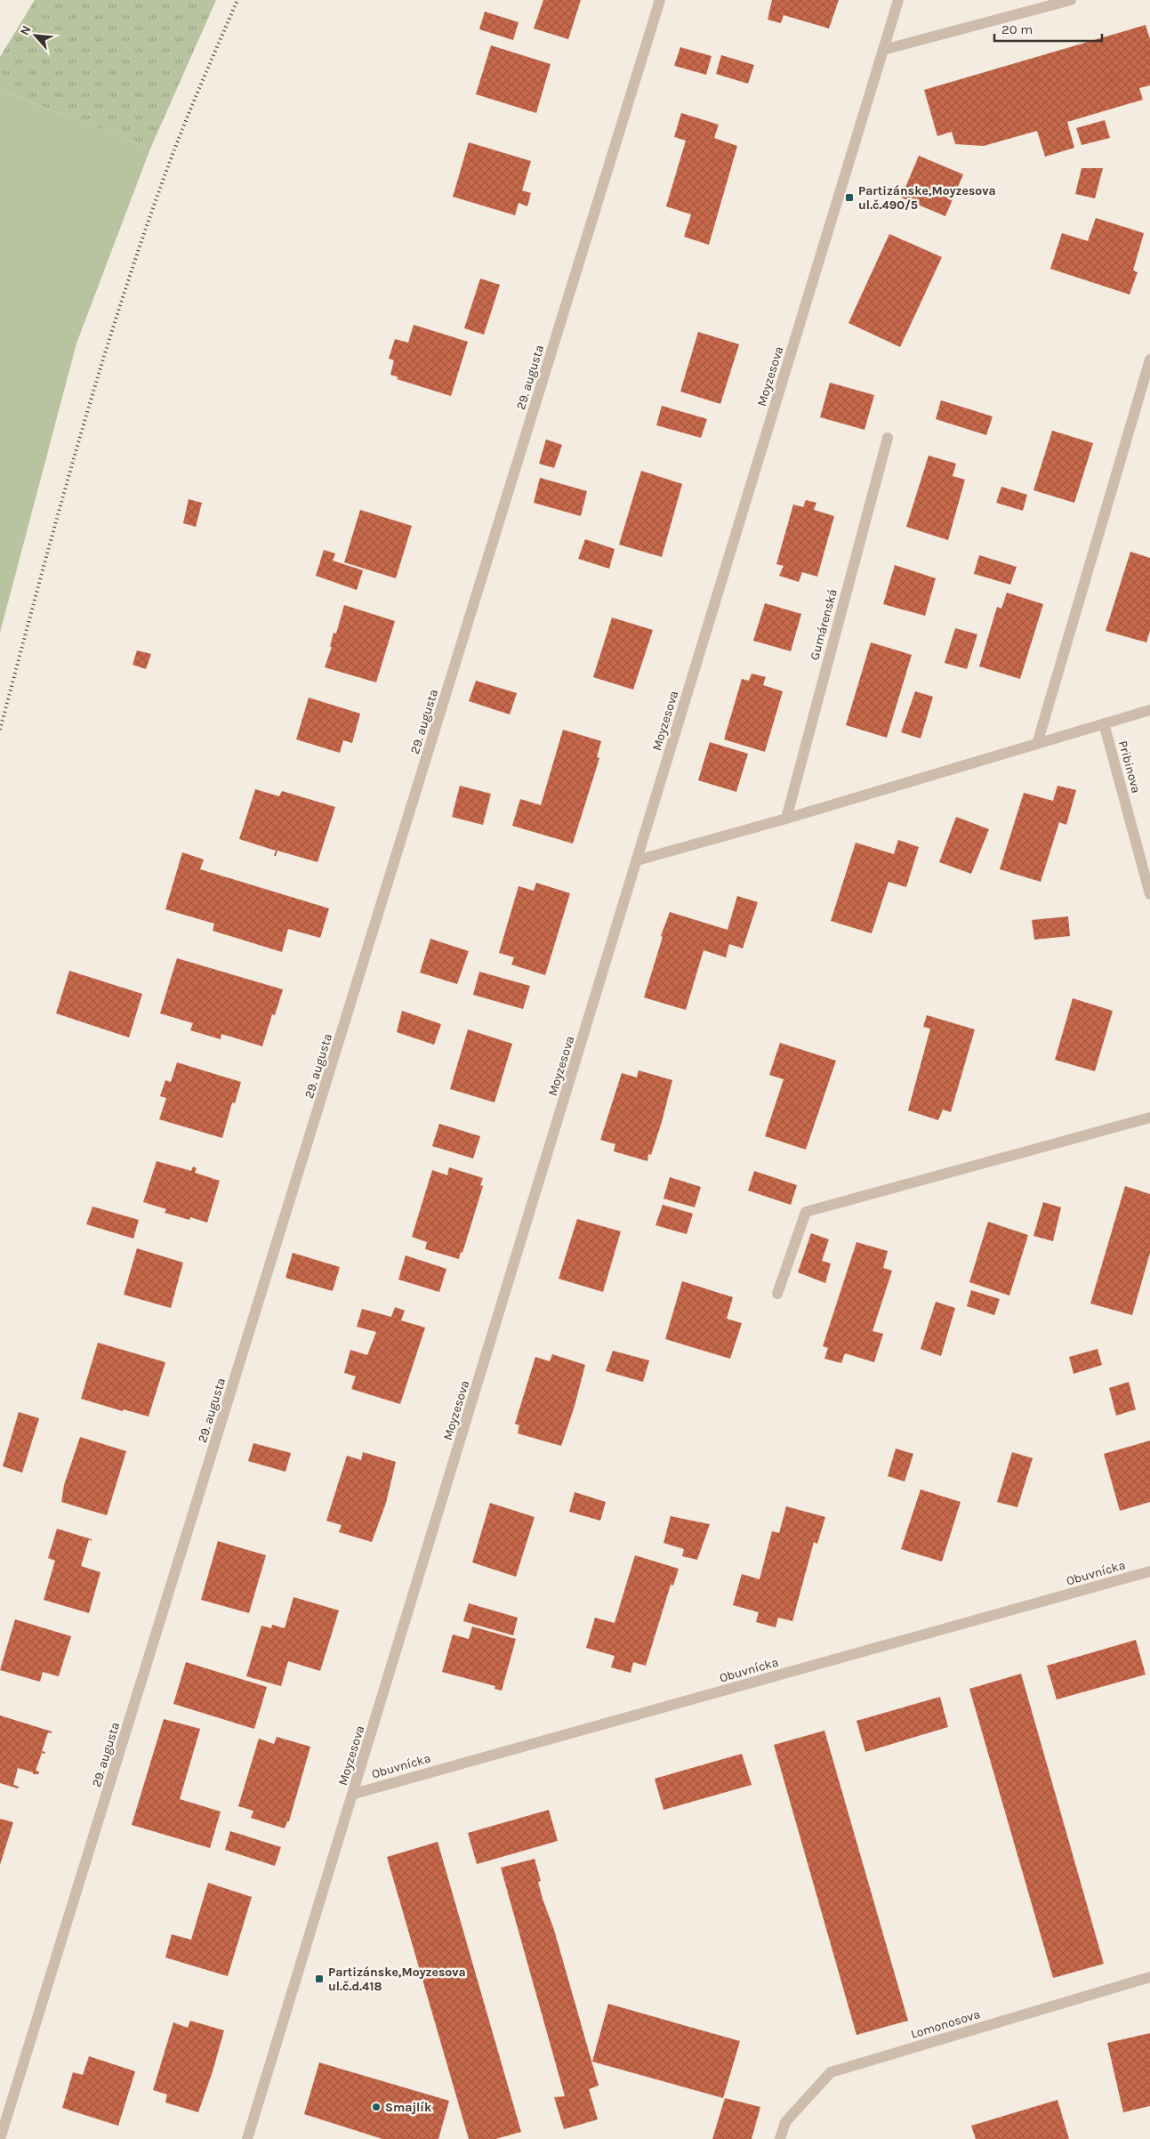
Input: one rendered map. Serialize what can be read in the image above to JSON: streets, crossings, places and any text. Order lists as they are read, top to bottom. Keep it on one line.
{"streets":{"street":["Moyzesova","29. augusta","Gumárenská","Pribinova","Obuvnícka","Lomonosova"]},"crossings":[["Moyzesova","Obuvnícka"]],"places":{"transit":["Partizánske,Moyzesova ul.č.490/5","Partizánske,Moyzesova ul.č.d.418"],"other":["Smajlík"]},"scale_bar":"20 m","north":"top left"}
